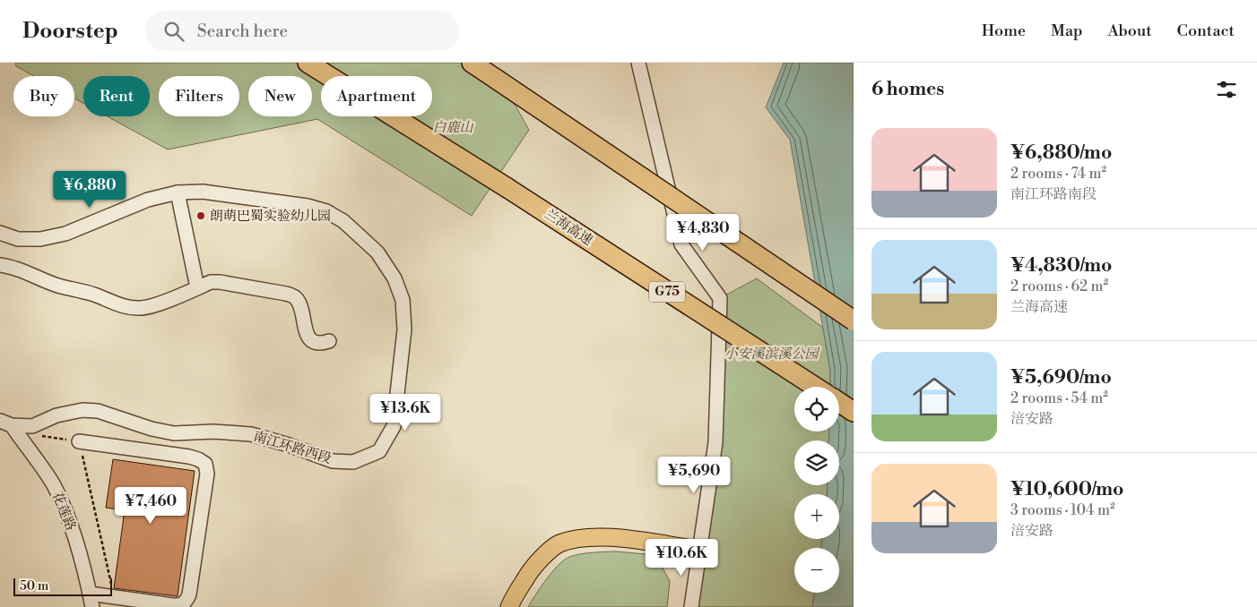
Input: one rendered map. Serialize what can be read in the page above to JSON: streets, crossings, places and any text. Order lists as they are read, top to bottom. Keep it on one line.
{"streets":{"highway":["兰海高速","G75"],"street":["南江环路西段","花莲路"]},"crossings":[["南江环路西段","花莲路"]],"parks":["白鹿山","小安溪滨溪公园"],"places":["朗萌巴蜀实验幼儿园"],"scale_bar":"50 m","page":{"header":"Doorstep","search":"Search here","nav":["Home","Map","About","Contact"],"heading":"6 homes","chip":["Buy","Rent","Filters","New","Apartment"],"list":[{"name":"¥6,880/mo","note":"2 rooms · 74 m² · 南江环路南段"},{"name":"¥4,830/mo","note":"2 rooms · 62 m² · 兰海高速"},{"name":"¥5,690/mo","note":"2 rooms · 54 m² · 涪安路"},{"name":"¥10,600/mo","note":"3 rooms · 104 m² · 涪安路"}],"price":["¥6,880","¥4,830","¥13.6K","¥5,690","¥7,460","¥10.6K"],"map_buttons":["+","−"],"scale":"50 m"}}
